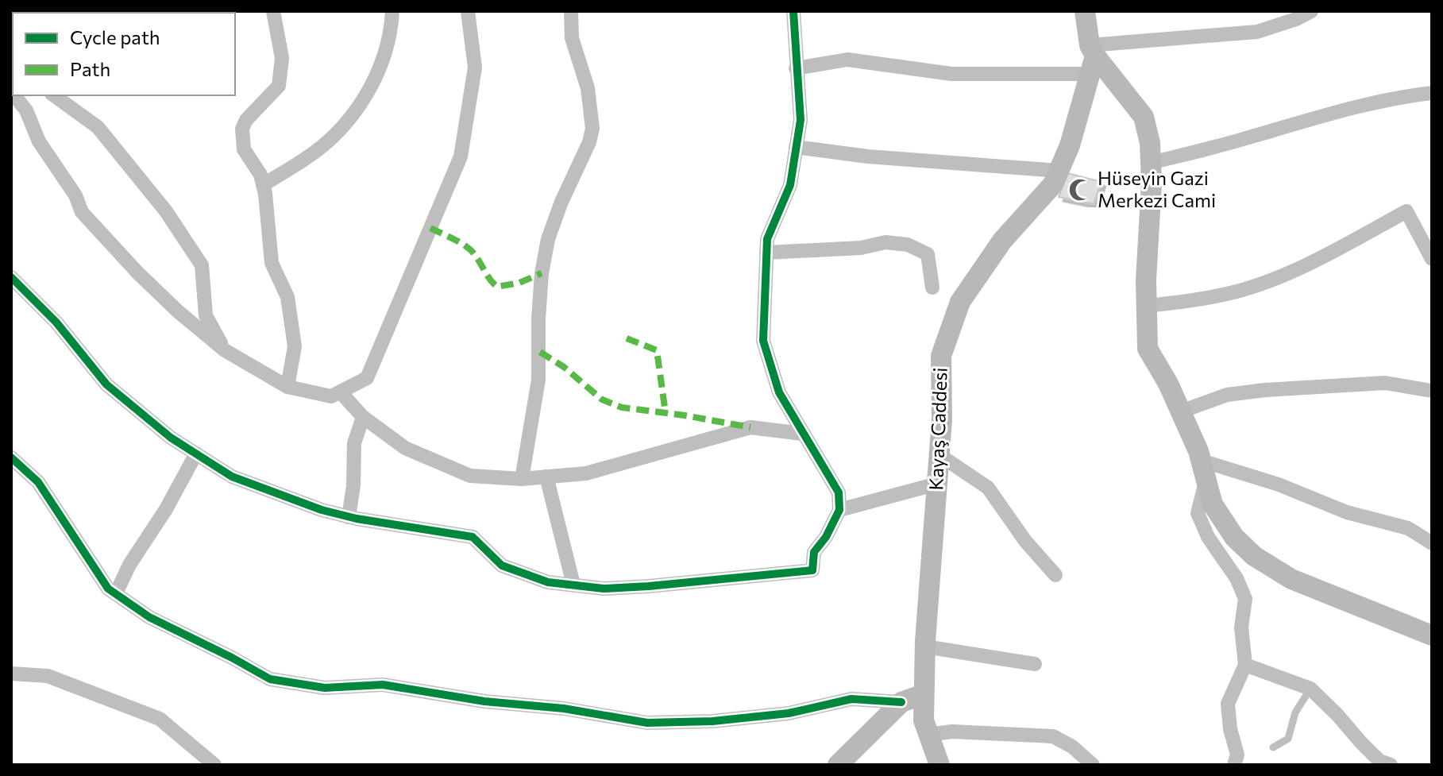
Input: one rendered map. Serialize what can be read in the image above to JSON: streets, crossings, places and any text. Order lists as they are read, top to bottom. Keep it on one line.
{"streets":{"street":["Kayaş Caddesi"]},"places":{"mosque":["Hüseyin Gazi Merkezi Cami"]},"legend":["Cycle path","Path"]}
